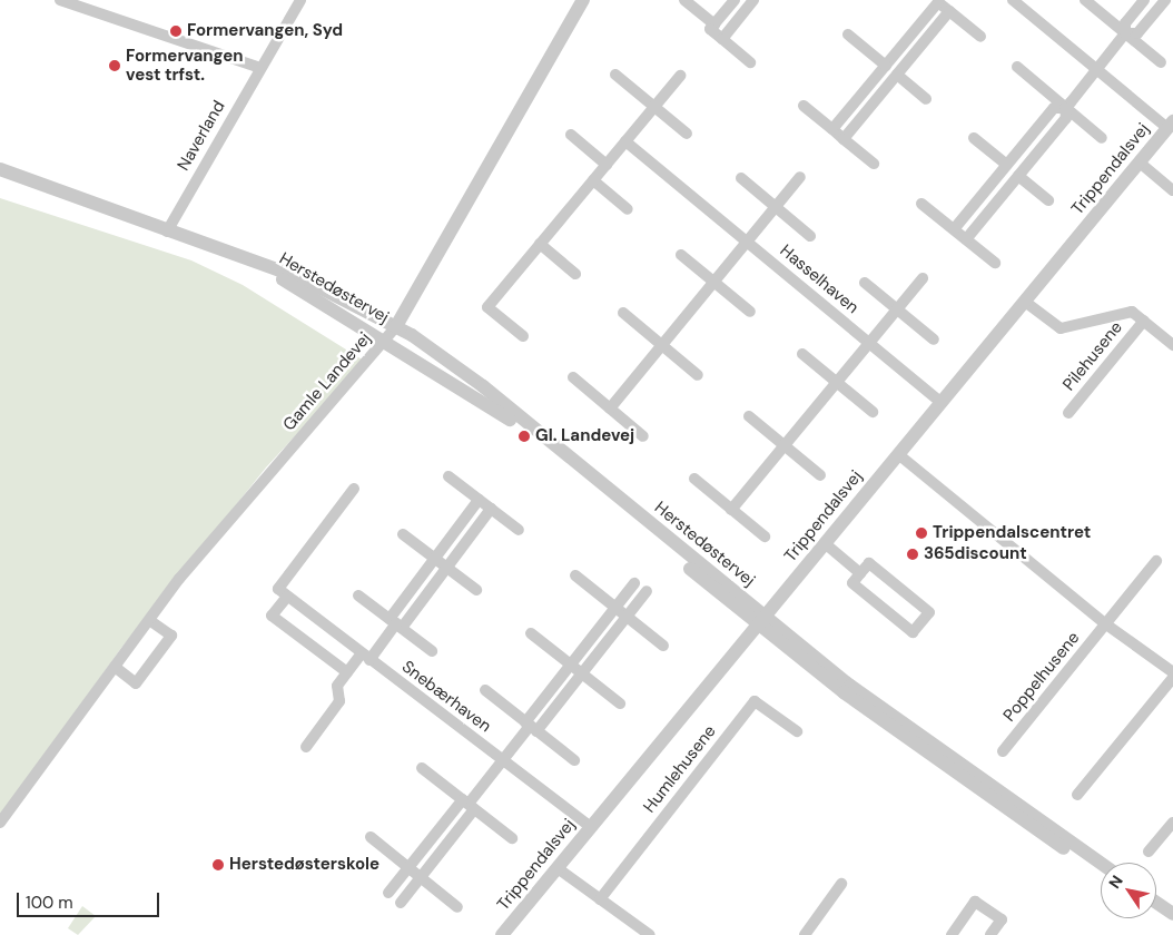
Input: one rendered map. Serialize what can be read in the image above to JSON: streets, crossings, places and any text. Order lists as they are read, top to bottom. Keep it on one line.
{"streets":{"street":["Naverland","Trippendalsvej","Hasselhaven","Herstedøstervej","Pilehusene","Gamle Landevej","Poppelhusene","Snebærhaven","Humlehusene"]},"crossings":[["Naverland","Herstedøstervej"],["Trippendalsvej","Hasselhaven"],["Trippendalsvej","Herstedøstervej"],["Trippendalsvej","Pilehusene"],["Trippendalsvej","Snebærhaven"],["Herstedøstervej","Gamle Landevej"]],"places":["Formervangen, Syd","Formervangen vest trfst.","Gl. Landevej","Trippendalscentret","365discount","Herstedøsterskole"],"scale_bar":"100 m","north":"top left"}
